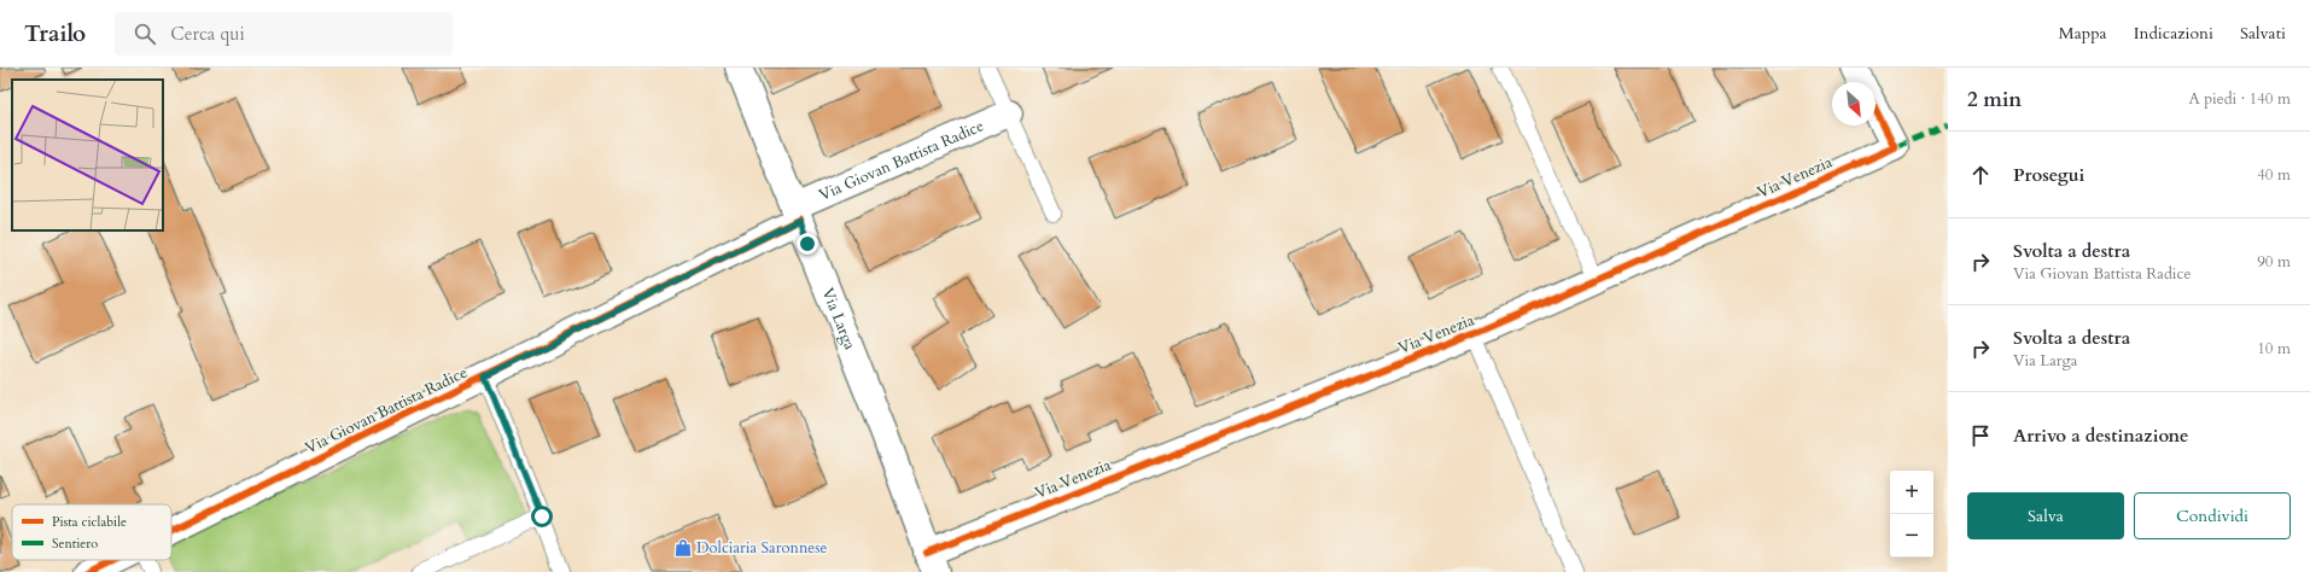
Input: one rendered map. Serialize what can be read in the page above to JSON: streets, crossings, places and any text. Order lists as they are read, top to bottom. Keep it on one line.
{"streets":{"street":["Via Giovan Battista Radice","Via Venezia","Via Larga"]},"crossings":[["Via Giovan Battista Radice","Via Larga"],["Via Venezia","Via Larga"]],"places":{"shop":["Dolciaria Saronnese"]},"legend":["Pista ciclabile","Sentiero"],"north":"bottom right","page":{"header":"Trailo","search":"Cerca qui","nav":["Mappa","Indicazioni","Salvati"],"heading":["2 min","A piedi · 140 m"],"list":[["Prosegui","40 m"],["Svolta a destra","Via Giovan Battista Radice","90 m"],["Svolta a destra","Via Larga","10 m"],"Arrivo a destinazione"],"map_buttons":["+","−"],"buttons":["Salva","Condividi"]}}
